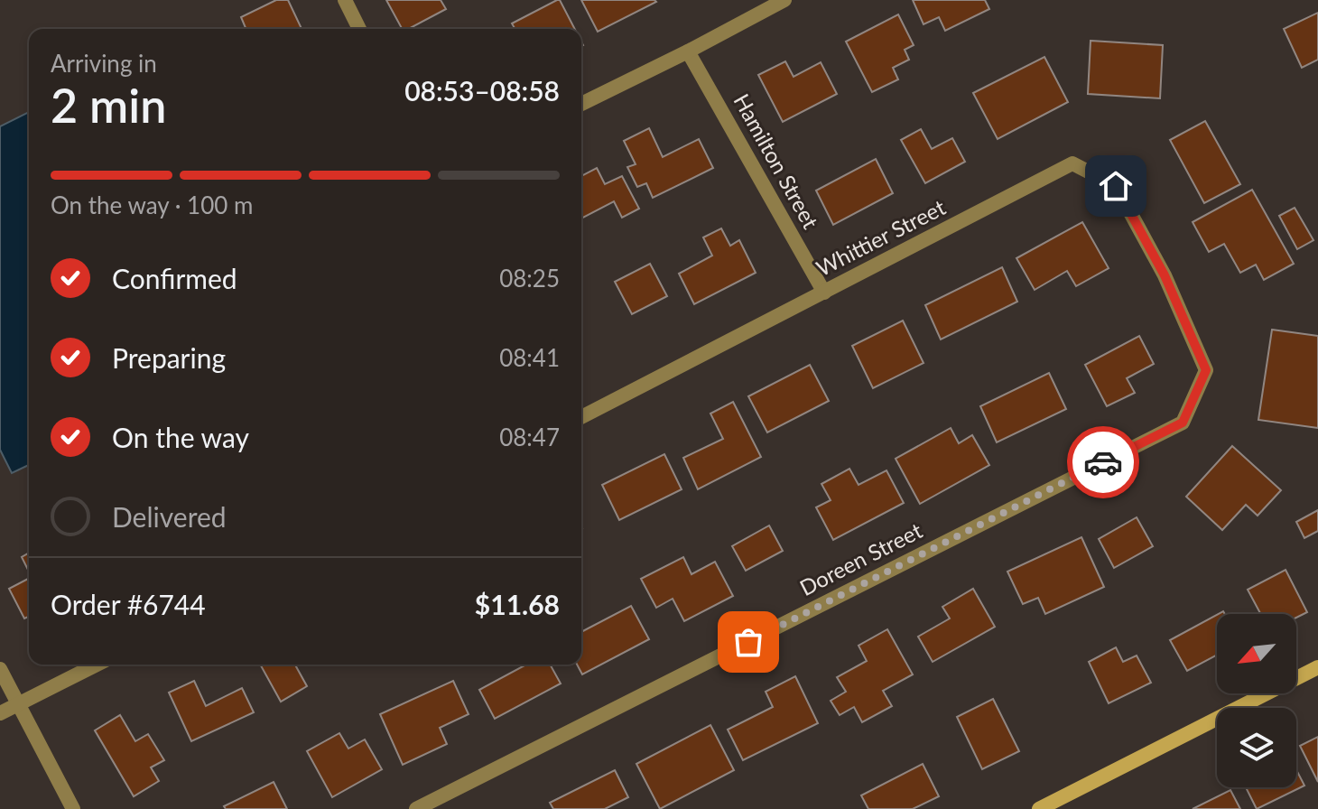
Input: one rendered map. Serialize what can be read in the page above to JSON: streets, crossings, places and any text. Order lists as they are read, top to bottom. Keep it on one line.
{"streets":{"street":["Hamilton Street","Whittier Street","Doreen Street"]},"crossings":[["Hamilton Street","Whittier Street"],["Whittier Street","Doreen Street"]],"north":"bottom left","page":{"heading":["2 min","Arriving in","08:53–08:58"],"panel":["Order #6744","$11.68"],"bar":"On the way · 100 m","list":[["Confirmed","08:25"],["Preparing","08:41"],["On the way","08:47"],"Delivered"]}}
